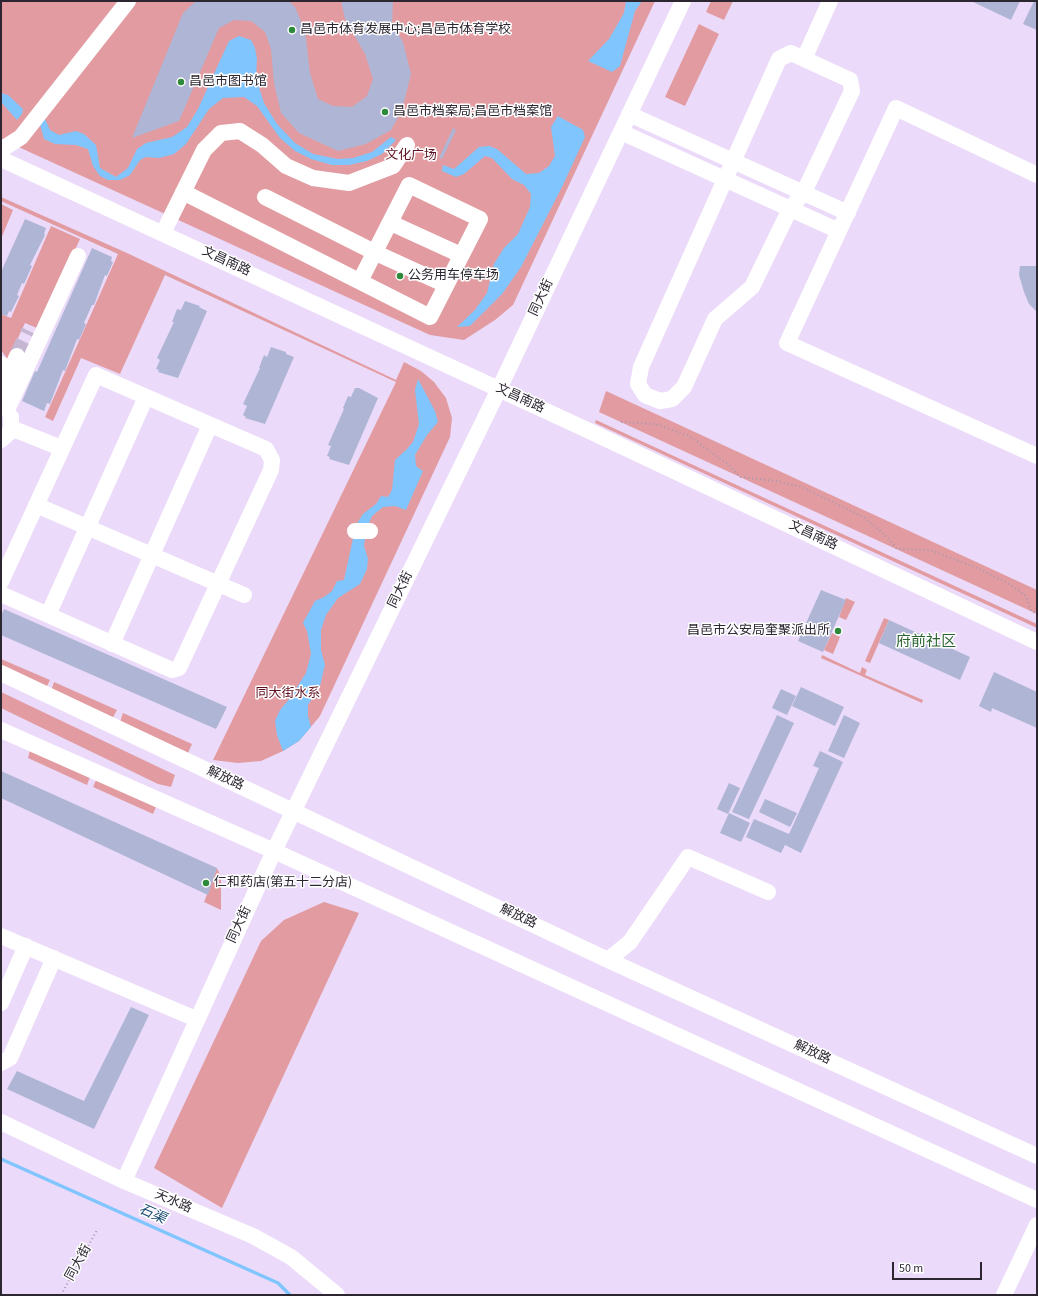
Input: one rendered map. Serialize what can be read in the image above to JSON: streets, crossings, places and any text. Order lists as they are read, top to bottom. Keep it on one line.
{"streets":{"street":["文昌南路","同大街","解放路","天水路"]},"crossings":[["文昌南路","同大街"],["同大街","解放路"],["同大街","天水路"]],"districts":["府前社区"],"water":["石渠"],"parks":["文化广场","同大街水系"],"places":["昌邑市体育发展中心;昌邑市体育学校","昌邑市图书馆","昌邑市档案局;昌邑市档案馆","公务用车停车场","昌邑市公安局奎聚派出所","仁和药店(第五十二分店)"],"scale_bar":"50 m"}
